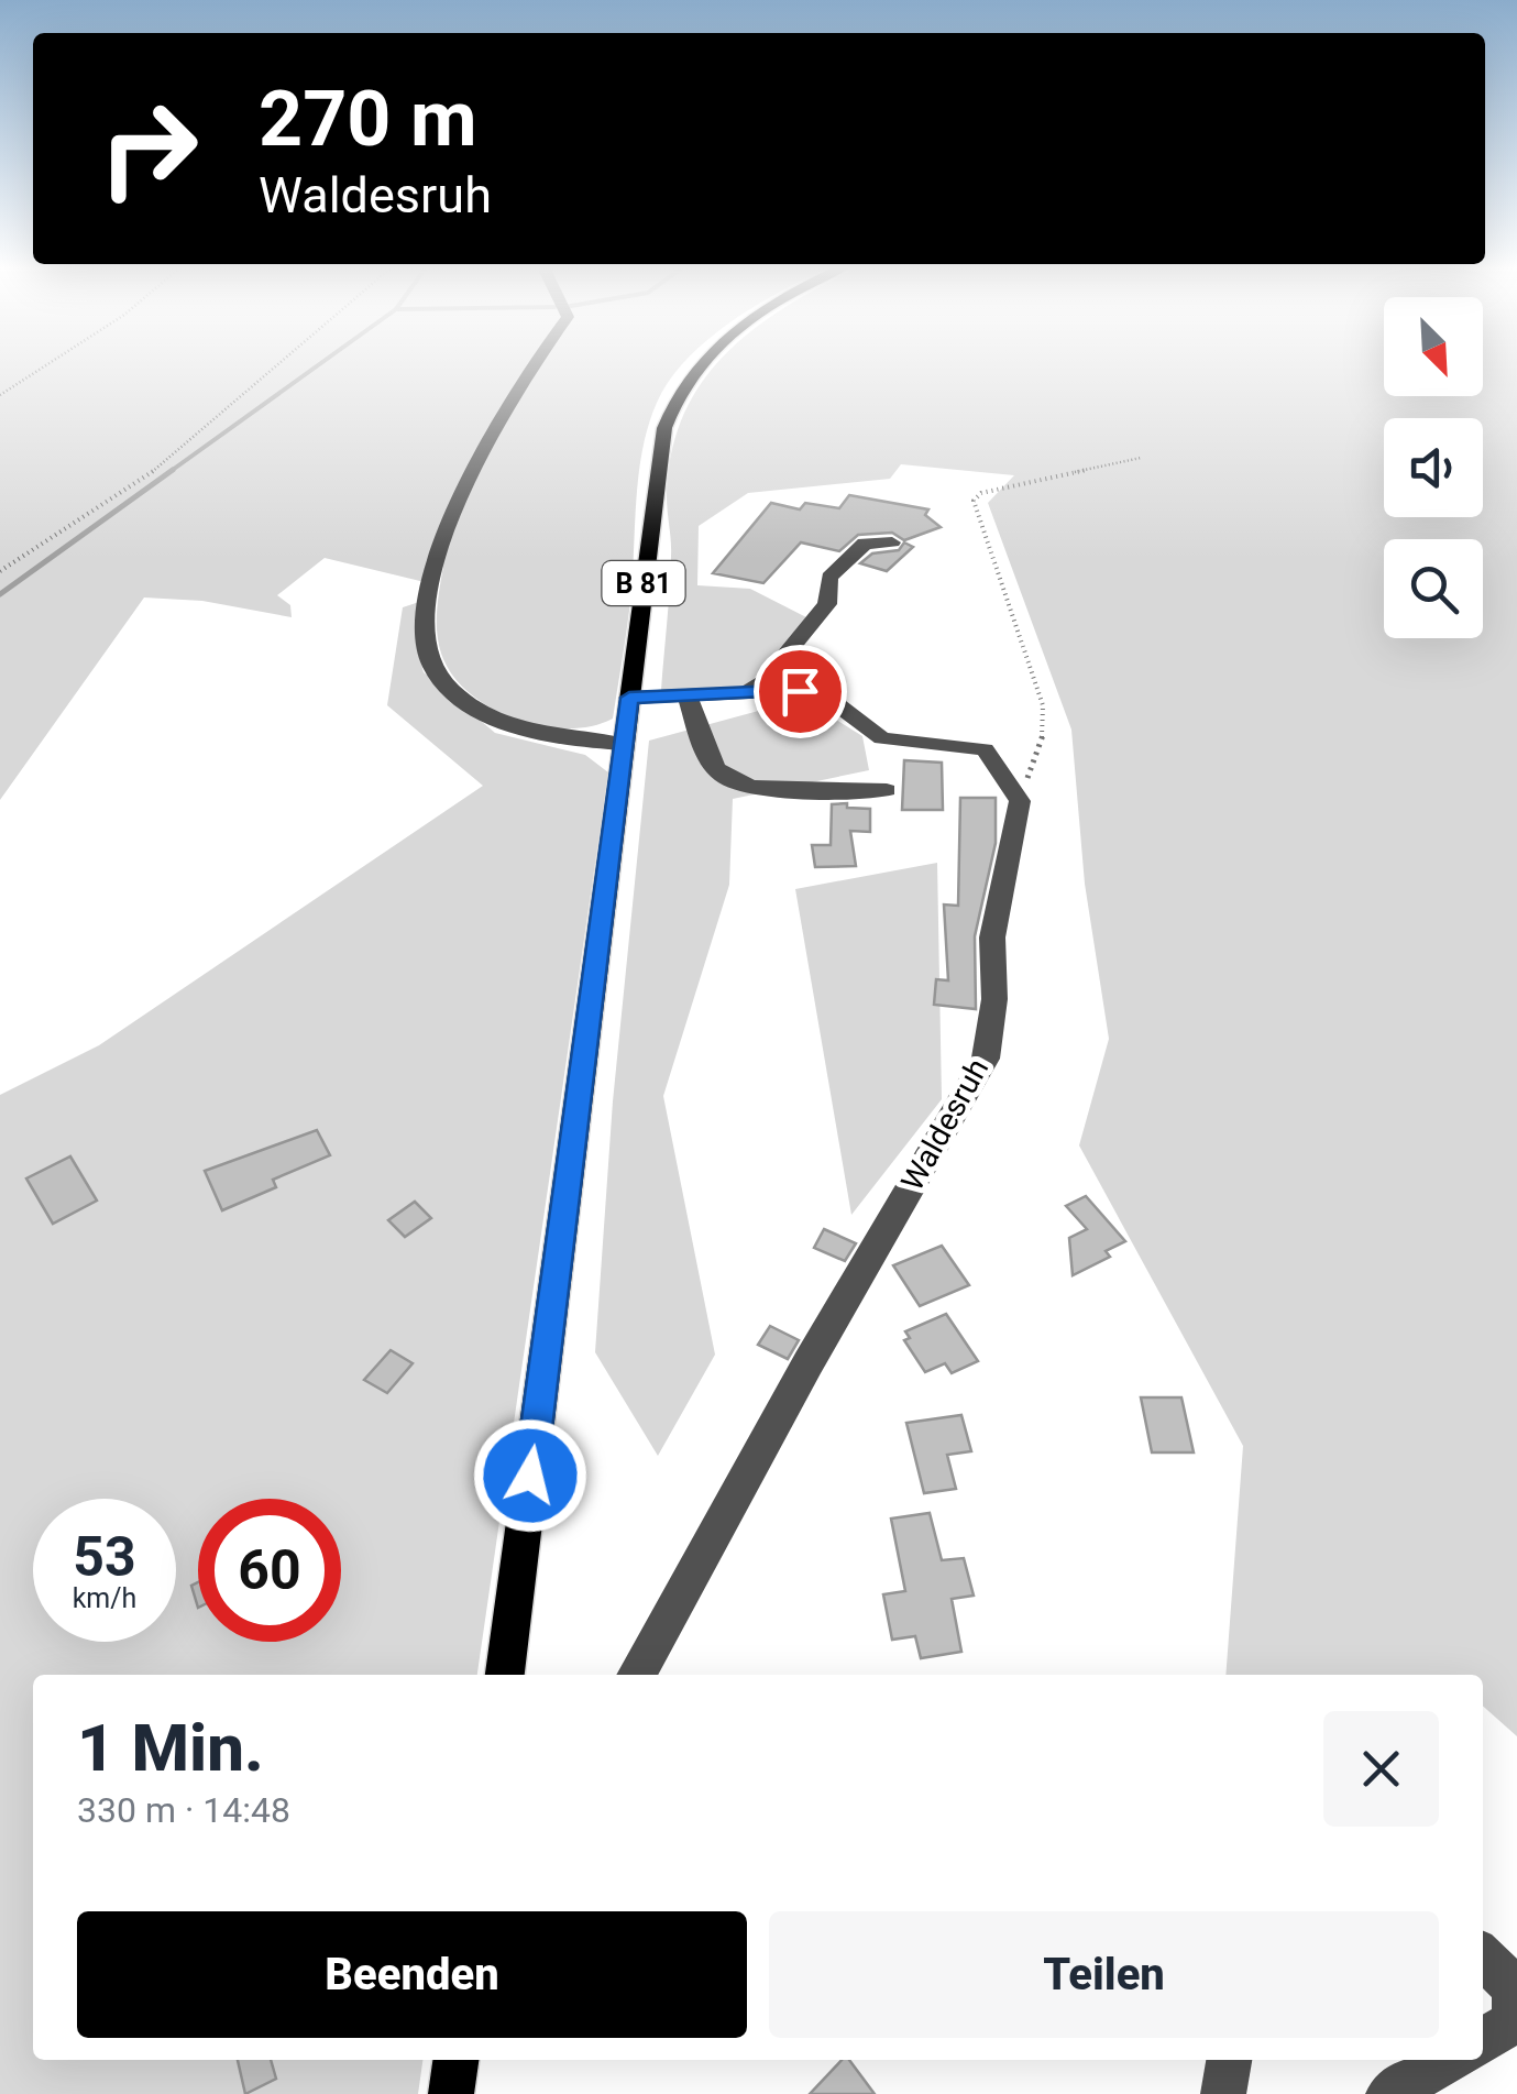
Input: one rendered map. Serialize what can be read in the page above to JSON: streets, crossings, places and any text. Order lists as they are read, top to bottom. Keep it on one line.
{"streets":{"main road":["B 81"],"street":["Waldesruh"]},"north":"bottom right","page":{"turn":["270 m","Waldesruh"],"speed":"53 km/h","limit":"60","heading":["1 Min.","330 m · 14:48"],"buttons":["Beenden","Teilen"]}}
